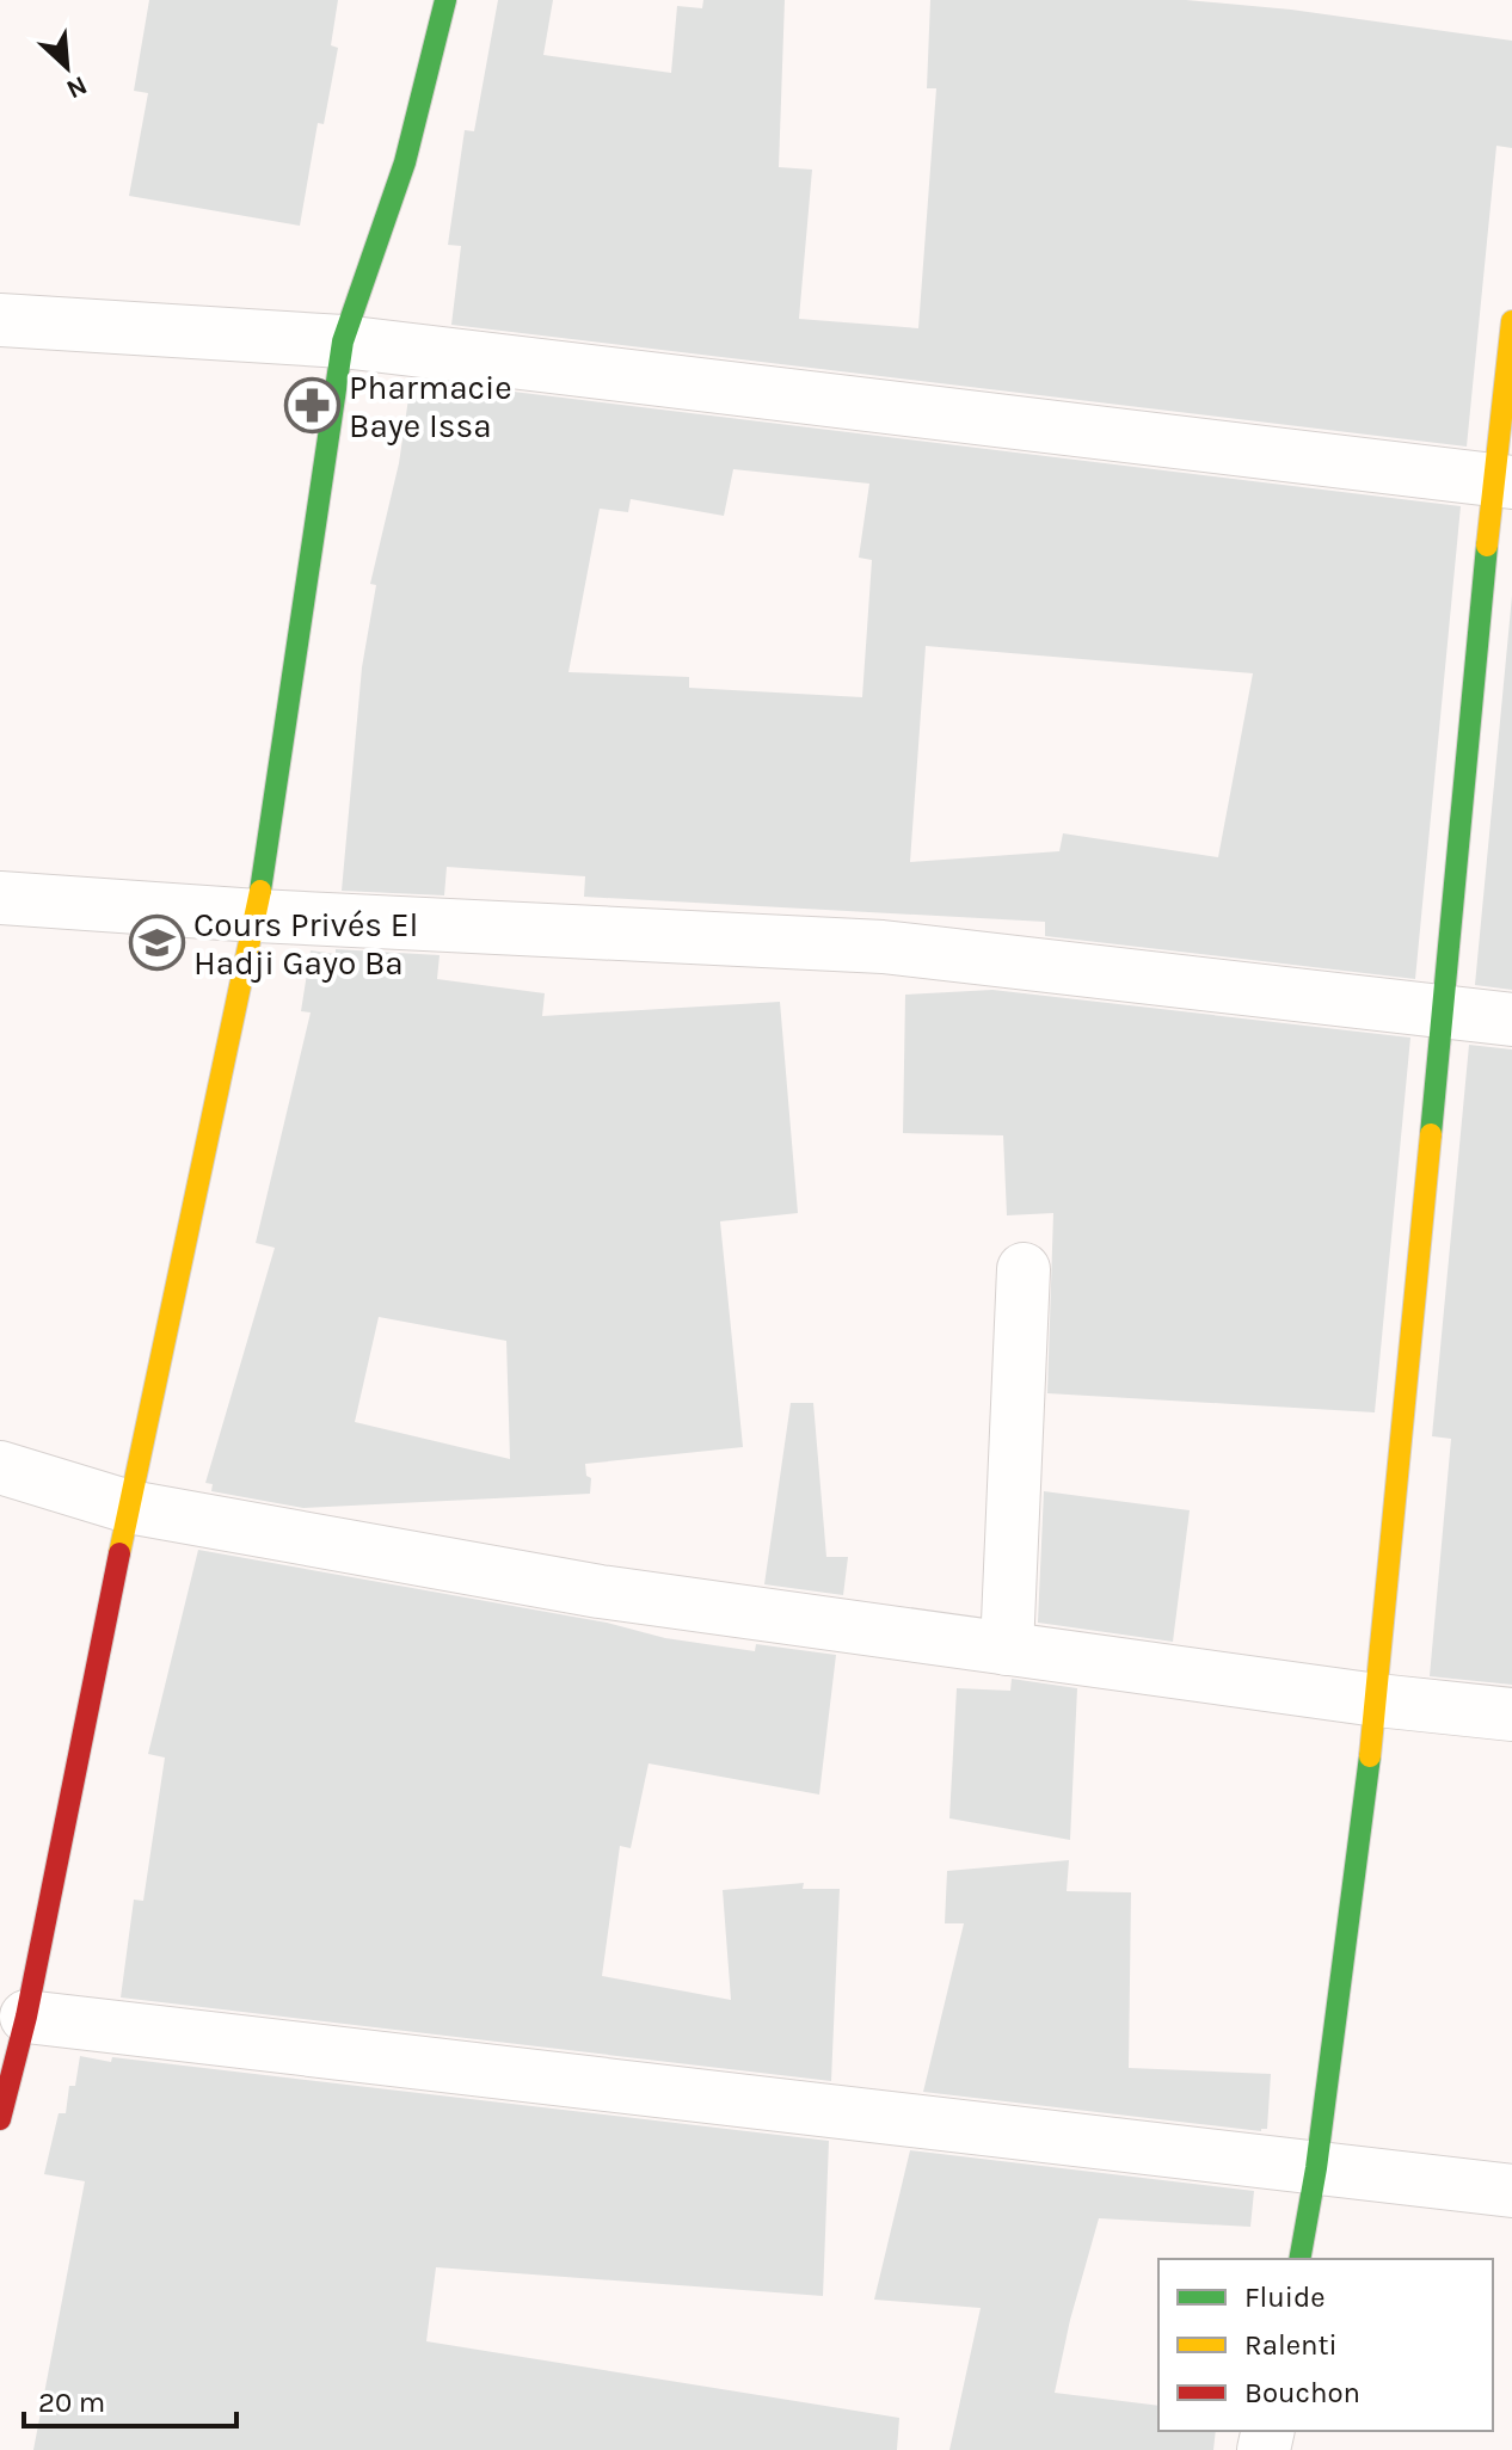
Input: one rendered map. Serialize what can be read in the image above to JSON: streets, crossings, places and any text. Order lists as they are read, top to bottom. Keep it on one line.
{"places":{"pharmacy":["Pharmacie Baye Issa"],"school or university":["Cours Privés El Hadji Gayo Ba"]},"legend":["Fluide","Ralenti","Bouchon"],"scale_bar":"20 m","north":"bottom right"}
